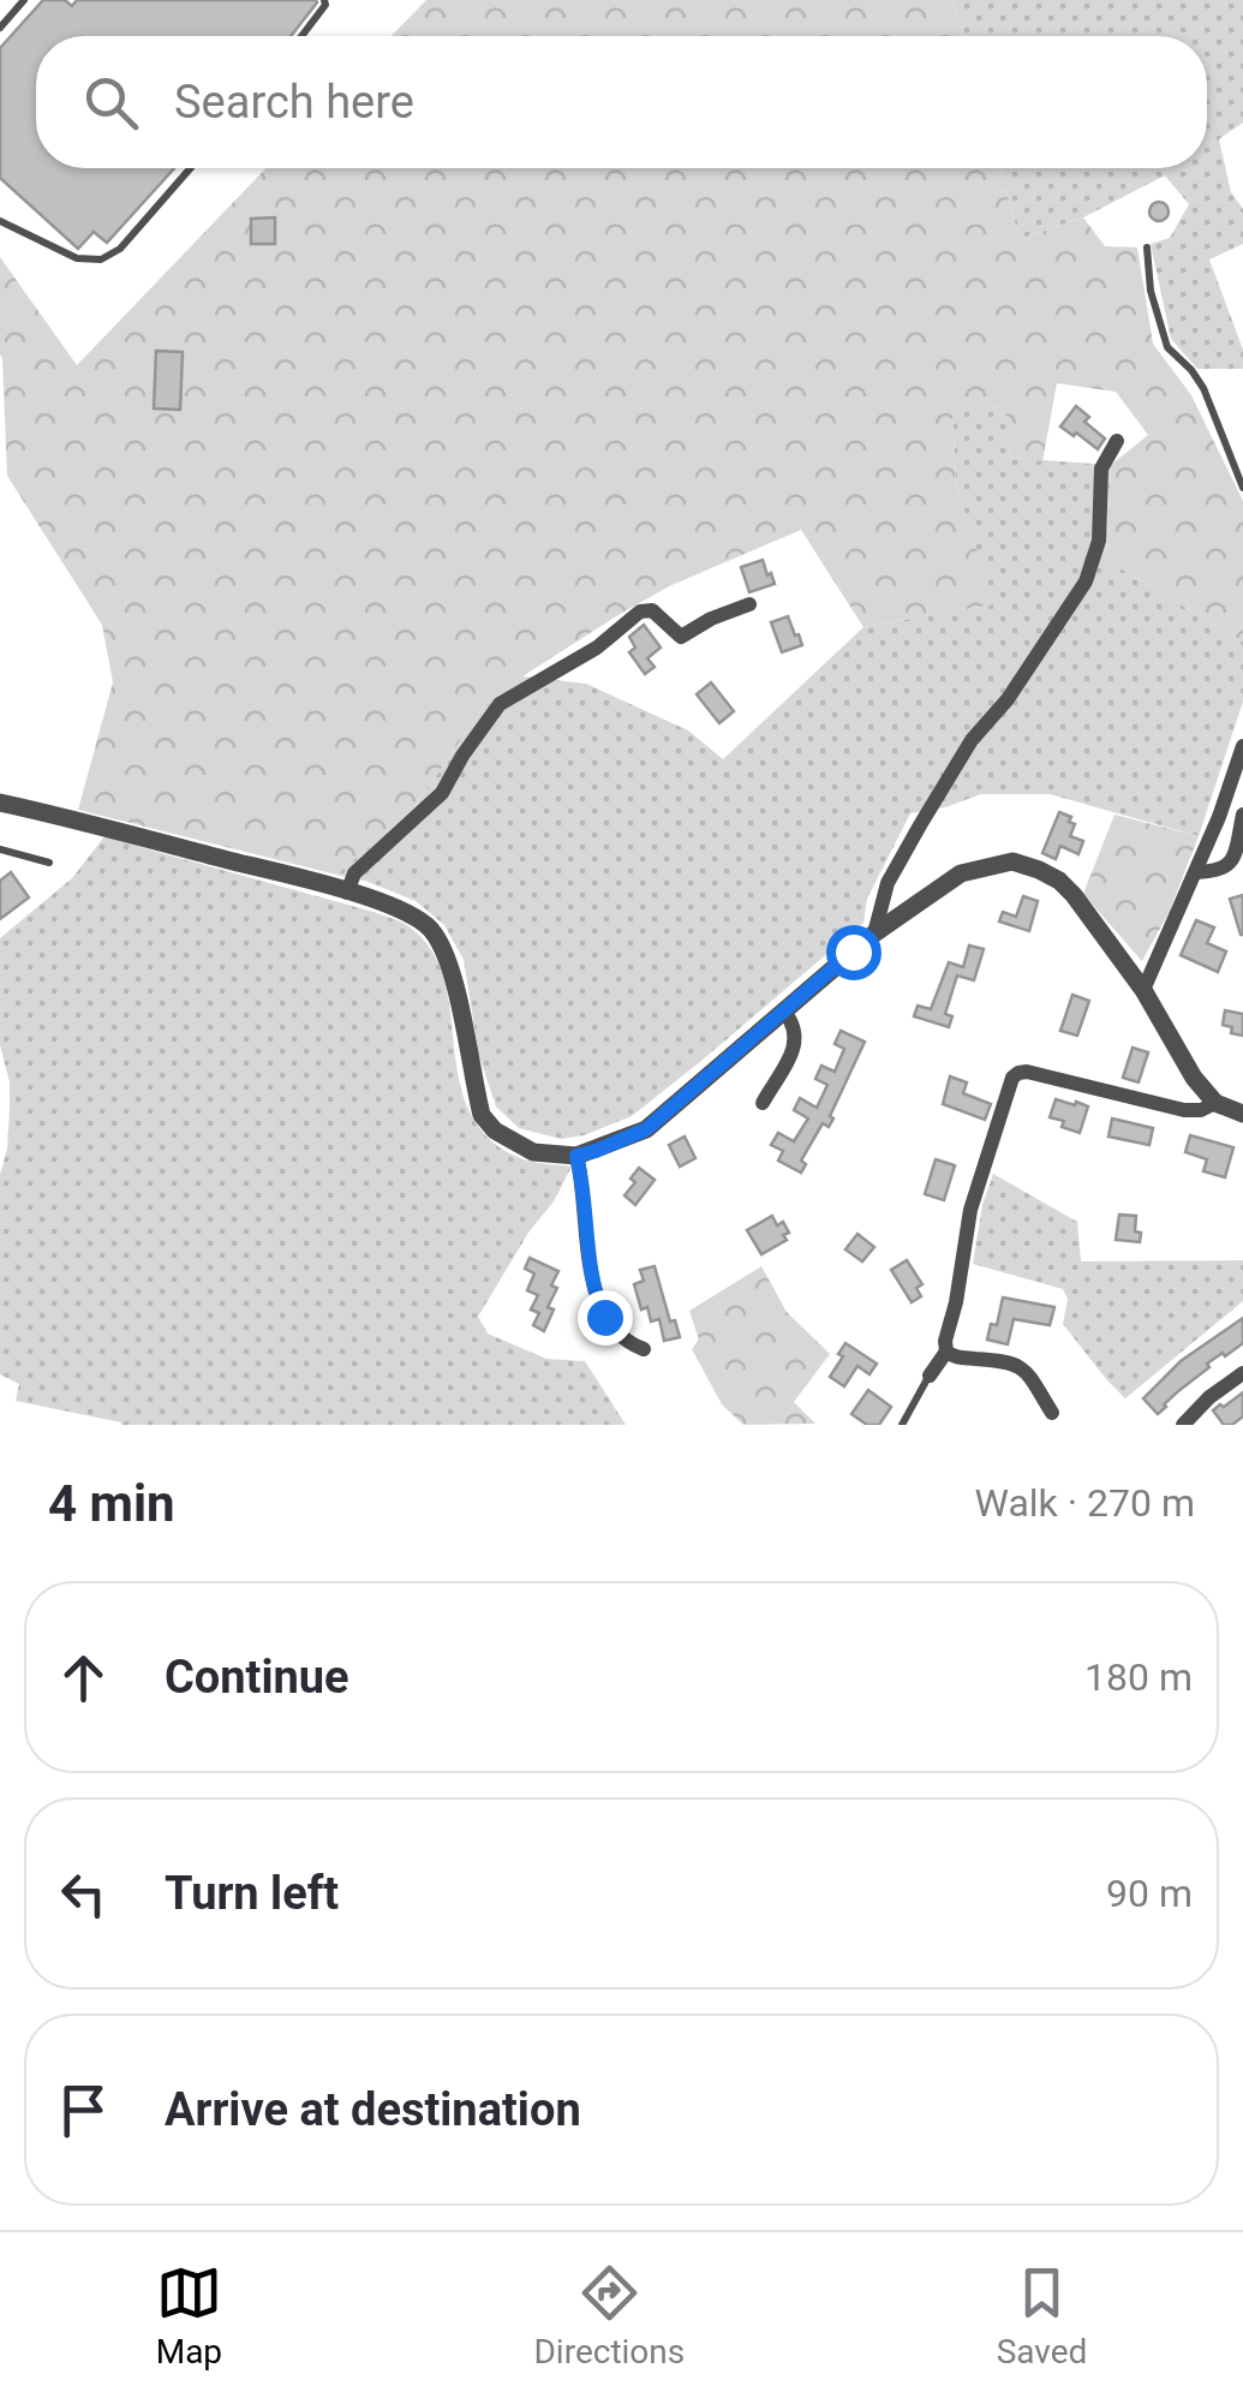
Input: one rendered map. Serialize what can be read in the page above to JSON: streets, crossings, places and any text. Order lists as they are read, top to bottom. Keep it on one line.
{"page":{"search":"Search here","heading":["4 min","Walk · 270 m"],"list":[["Continue","180 m"],["Turn left","90 m"],"Arrive at destination"],"nav":["Map","Directions","Saved"]}}
